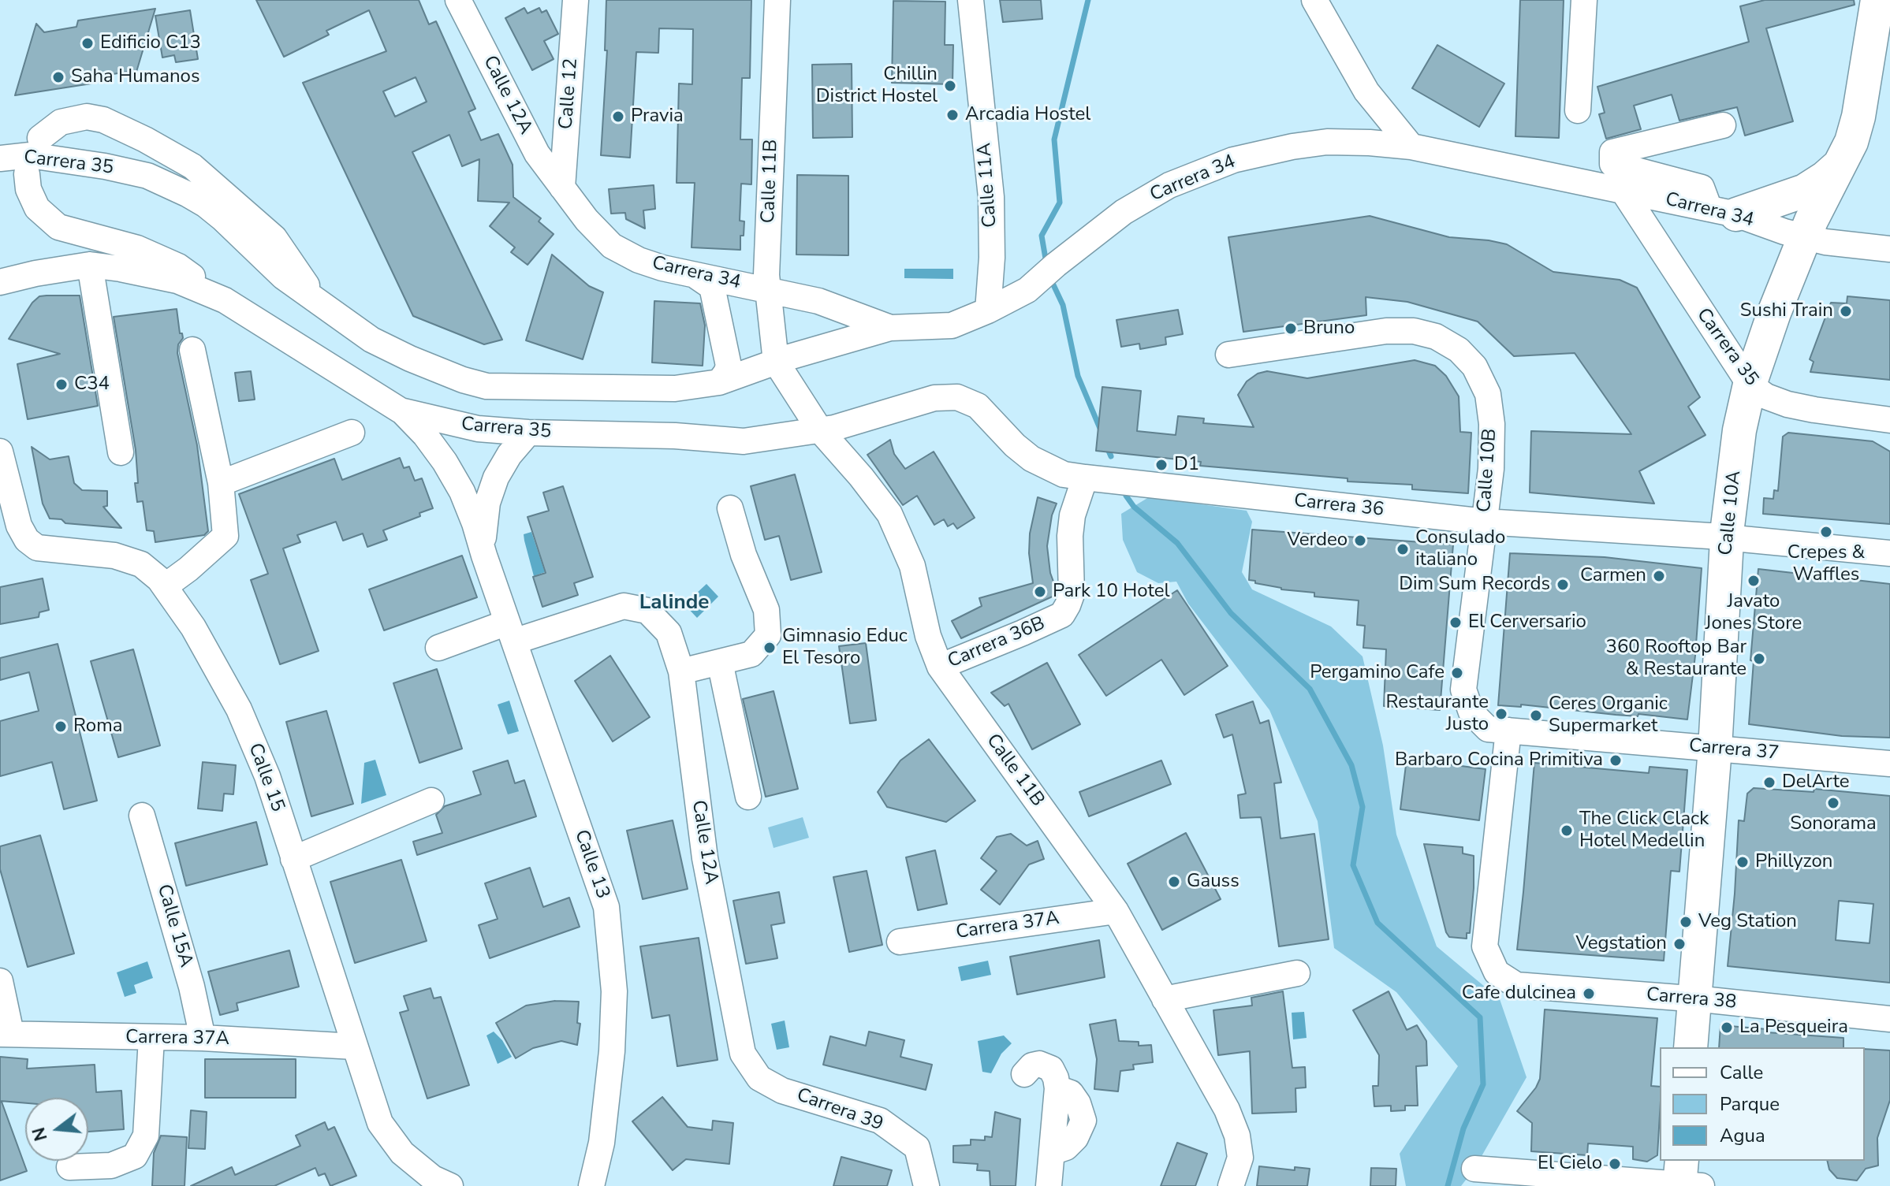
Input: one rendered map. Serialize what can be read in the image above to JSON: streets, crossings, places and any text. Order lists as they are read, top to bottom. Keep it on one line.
{"streets":{"main road":["Calle 10A"],"street":["Calle 12","Calle 12A","Carrera 35","Carrera 34","Calle 11B","Calle 11A","Calle 10B","Carrera 36","Carrera 36B","Carrera 37","Calle 15","Calle 13","Calle 15A","Carrera 37A","Carrera 38","Carrera 39"]},"crossings":[["Calle 12","Calle 12A"],["Calle 12","Carrera 34"],["Calle 12A","Carrera 34"],["Calle 12A","Calle 13"],["Calle 12A","Carrera 39"],["Carrera 35","Carrera 34"],["Carrera 35","Calle 11B"],["Carrera 35","Carrera 36"],["Carrera 35","Calle 10A"],["Carrera 35","Calle 13"],["Carrera 34","Calle 11B"],["Carrera 34","Calle 11A"],["Carrera 34","Calle 10A"],["Calle 11B","Carrera 36"],["Calle 11B","Carrera 36B"],["Calle 11B","Carrera 37A"],["Calle 10B","Carrera 36"],["Calle 10B","Carrera 37"],["Carrera 36","Calle 10A"],["Carrera 36","Carrera 36B"],["Calle 10A","Carrera 37"],["Calle 10A","Carrera 38"],["Carrera 37","Carrera 38"],["Calle 15","Carrera 37A"],["Calle 15A","Carrera 37A"]],"districts":["Lalinde"],"places":["Edificio C13","Saha Humanos","Chillin District Hostel","Arcadia Hostel","Pravia","Sushi Train","Bruno","C34","D1","Crepes & Waffles","Verdeo","Consulado italiano","Carmen","Javato Jones Store","Dim Sum Records","Park 10 Hotel","El Cerversario","Gimnasio Educ El Tesoro","360 Rooftop Bar & Restaurante","Pergamino Cafe","Restaurante Justo","Ceres Organic Supermarket","Roma","Barbaro Cocina Primitiva","DelArte","Sonorama","The Click Clack Hotel Medellin","Phillyzon","Gauss","Veg Station","Vegstation","Cafe dulcinea","La Pesqueira","El Cielo"],"legend":["Calle","Parque","Agua"],"north":"left"}
